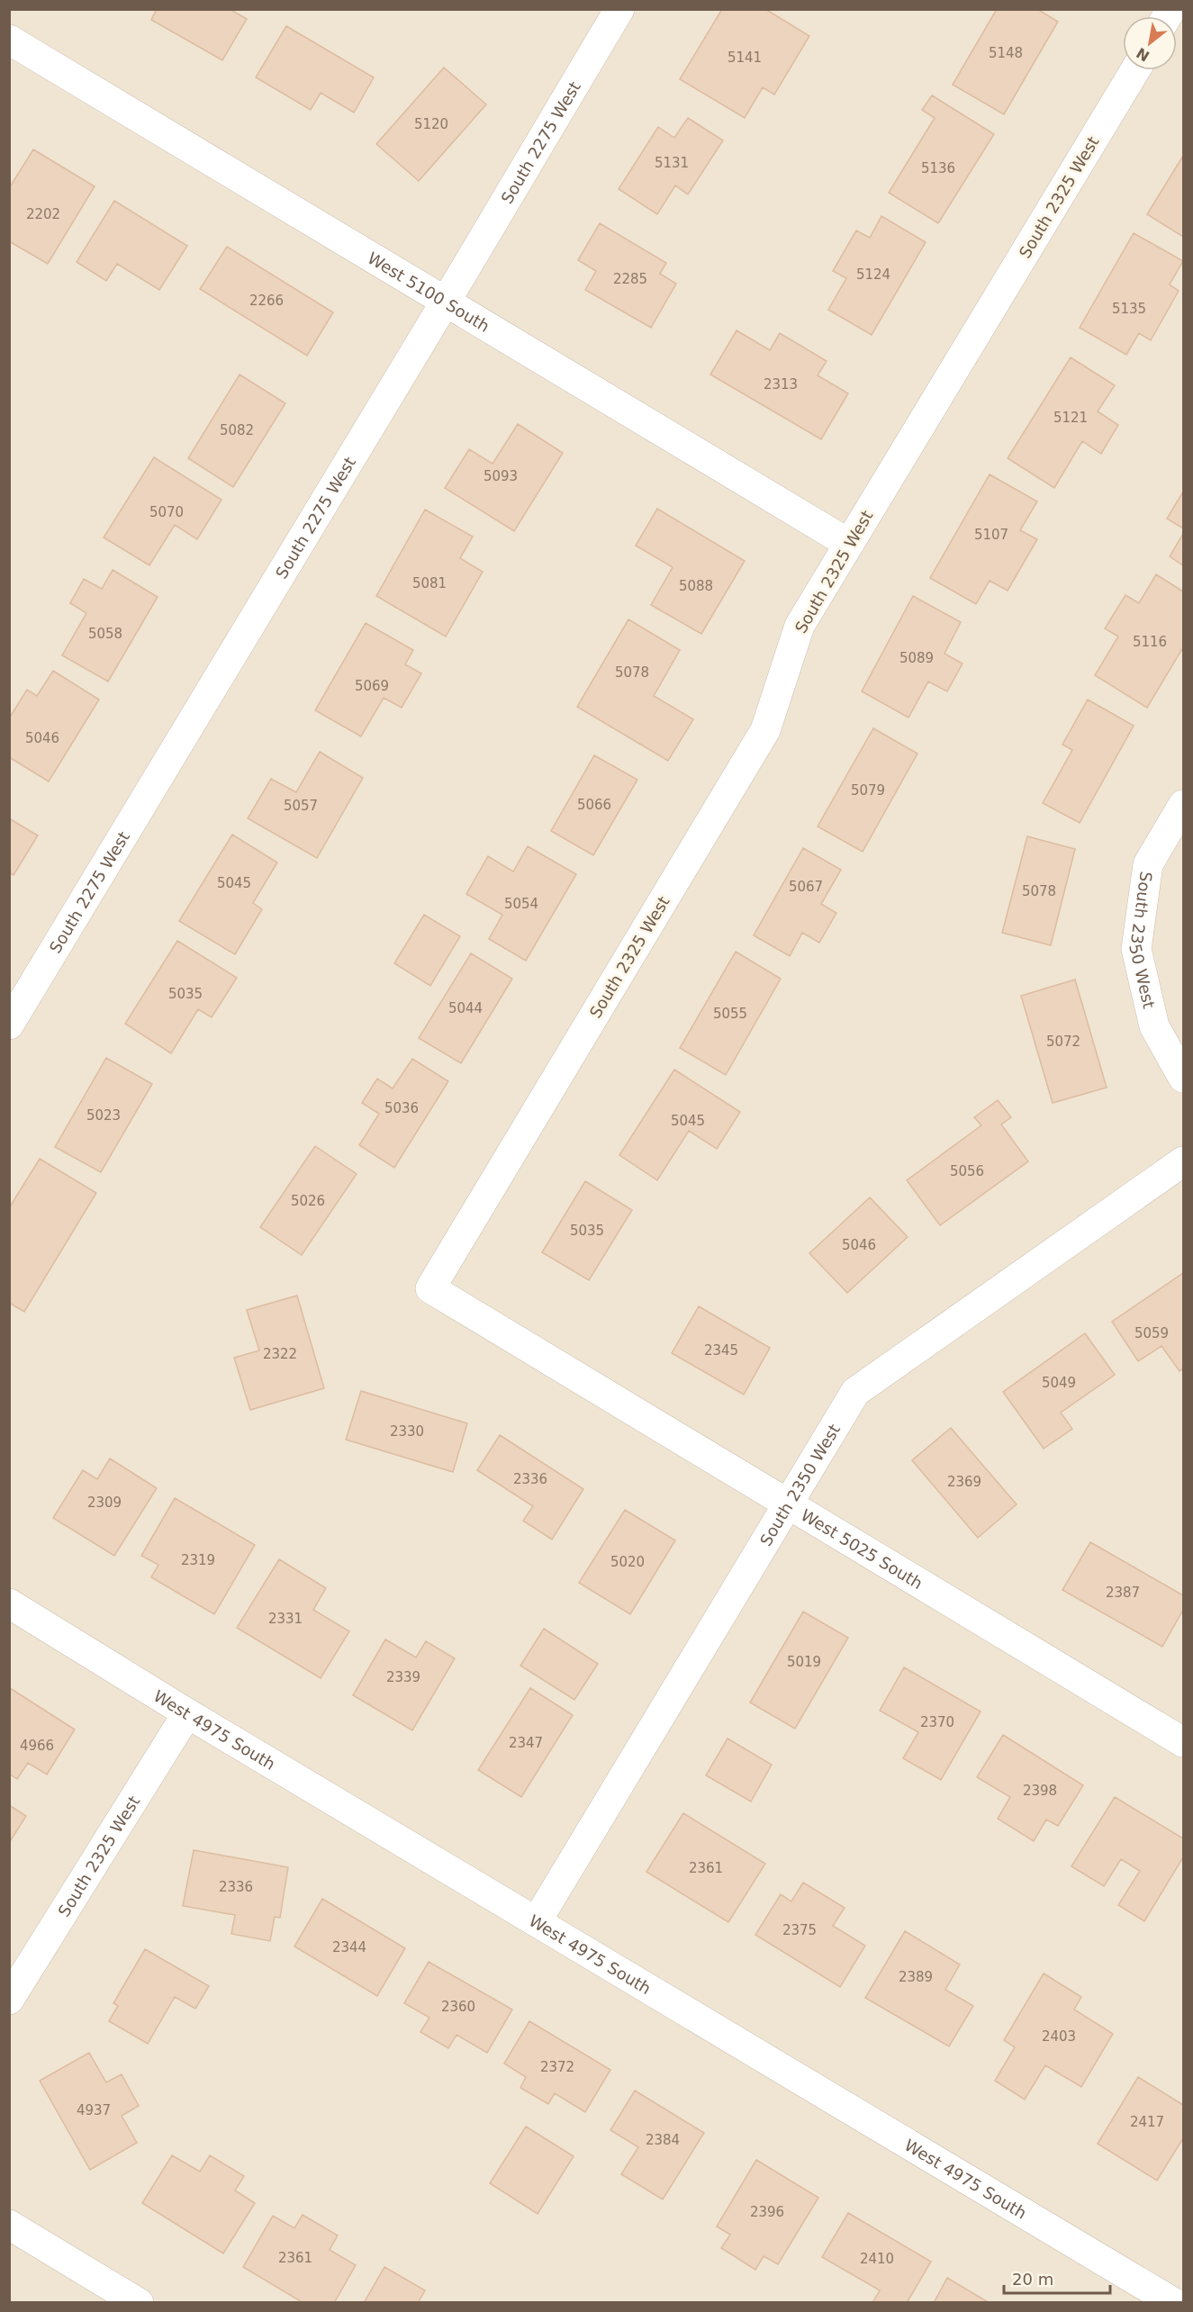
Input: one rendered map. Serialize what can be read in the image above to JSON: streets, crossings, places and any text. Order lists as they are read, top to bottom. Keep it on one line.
{"streets":{"street":["South 2275 West","South 2325 West","West 5100 South","South 2350 West","West 5025 South","West 4975 South"]},"crossings":[["South 2275 West","West 5100 South"],["South 2325 West","West 5100 South"],["South 2325 West","West 5025 South"],["South 2325 West","West 4975 South"],["South 2350 West","West 5025 South"],["South 2350 West","West 4975 South"]],"house_numbers":["5148","5141","5120","5131","5136","2202","5124","2285","2266","5135","2313","5121","5082","5093","5070","5107","5081","5088","5058","5116","5089","5078","5069","5046","5079","5066","5057","5045","5067","5078","5054","5035","5044","5055","5072","5036","5023","5045","5056","5026","5035","5046","5059","2345","2322","5049","2330","2336","2369","2309","2319","5020","2387","2331","5019","2339","2370","2347","4966","2398","2361","2336","2375","2344","2389","2360","2403","2372","4937","2417","2384","2396","2361","2410"],"scale_bar":"20 m","north":"bottom left"}
